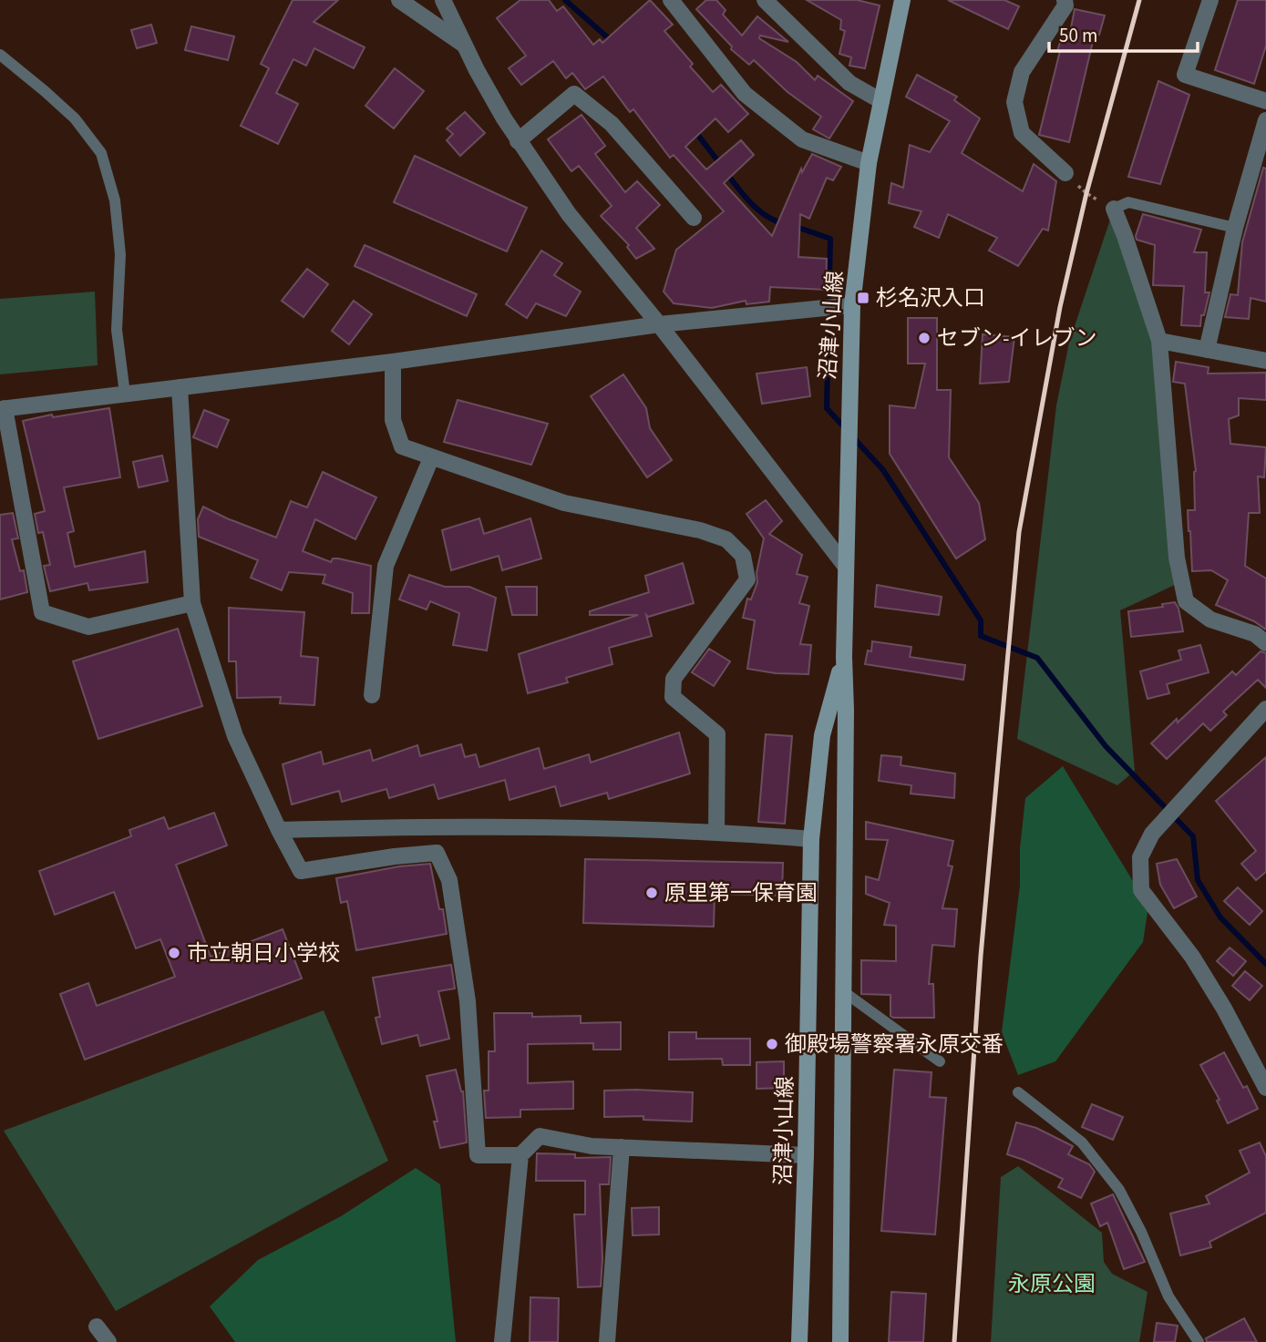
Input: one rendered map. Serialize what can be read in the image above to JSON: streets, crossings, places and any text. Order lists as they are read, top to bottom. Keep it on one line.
{"streets":{"main road":["沼津小山線"]},"parks":["永原公園"],"places":{"transit":["杉名沢入口"],"other":["セブン-イレブン","原里第一保育園","市立朝日小学校","御殿場警察署永原交番"]},"scale_bar":"50 m"}
